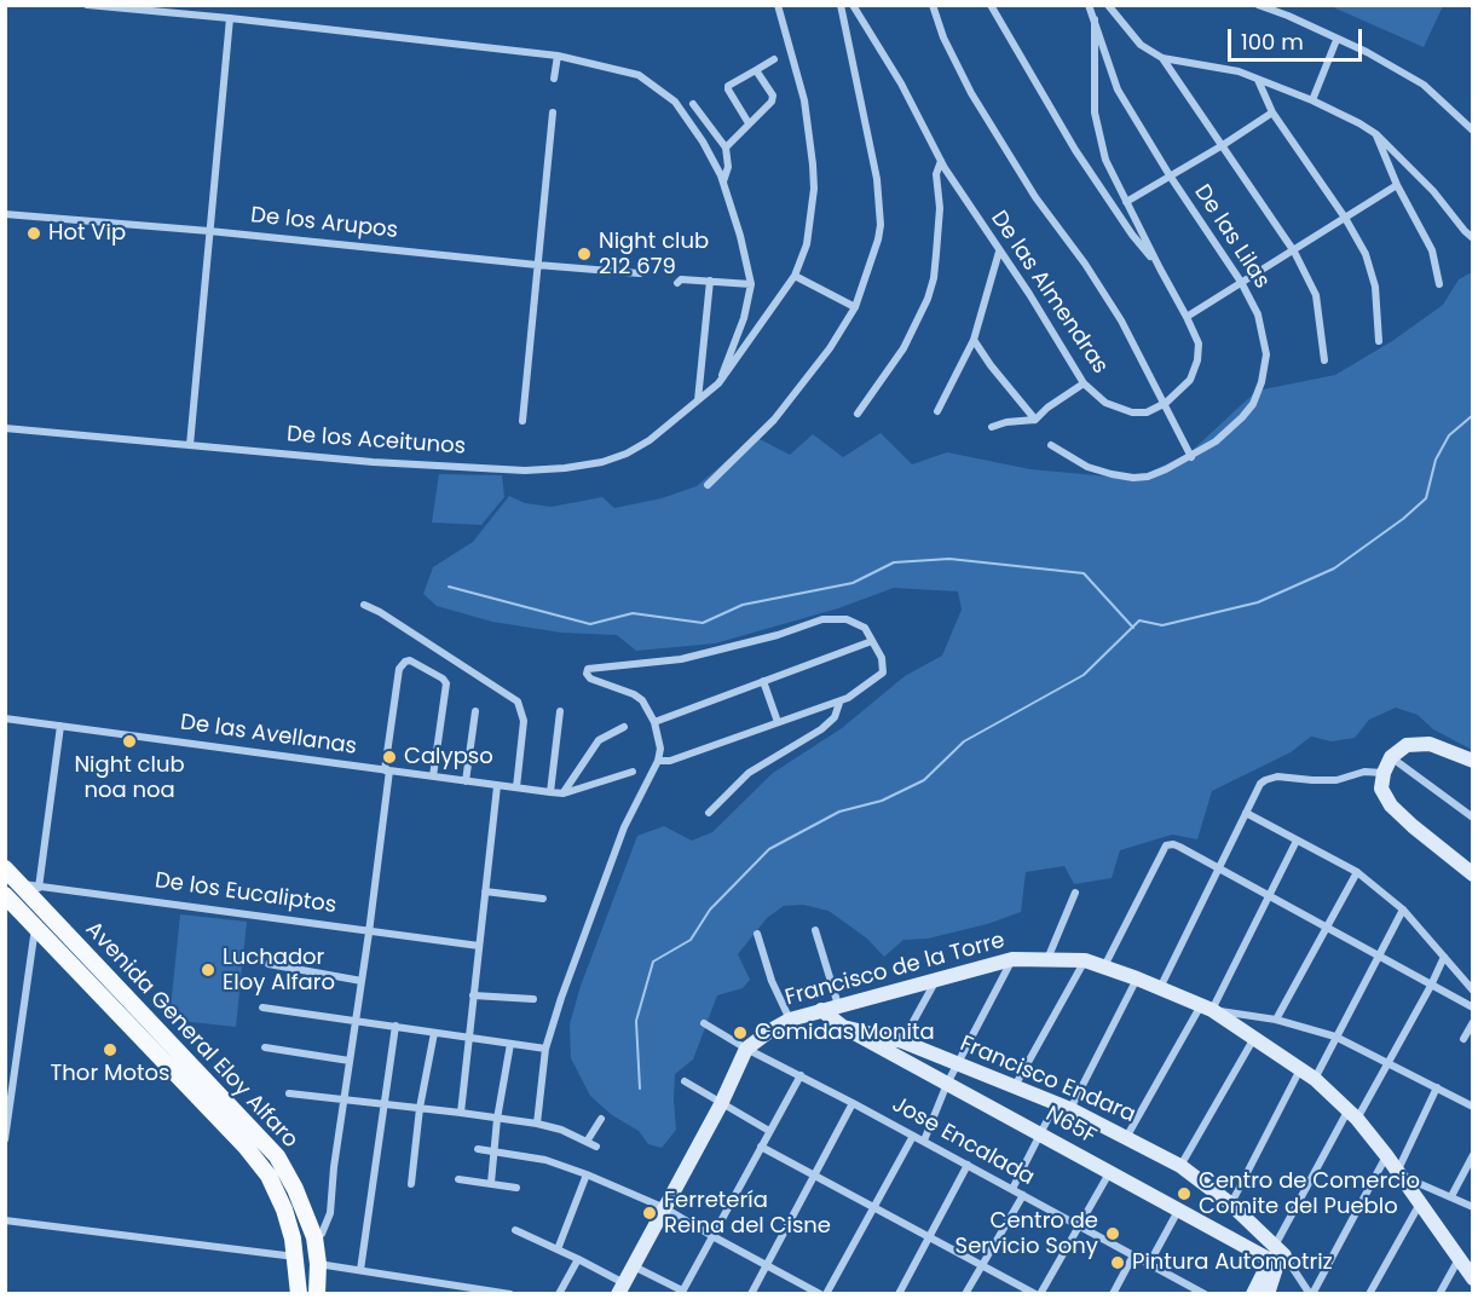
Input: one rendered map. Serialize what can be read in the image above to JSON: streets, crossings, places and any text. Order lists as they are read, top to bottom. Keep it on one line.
{"streets":{"main road":["Avenida General Eloy Alfaro"],"street":["De los Arupos","De las Lilas","De las Almendras","De los Aceitunos","De las Avellanas","De los Eucaliptos","Francisco de la Torre","Francisco Endara","N65F","Jose Encalada"]},"crossings":[["De las Lilas","De las Almendras"],["De los Eucaliptos","Avenida General Eloy Alfaro"],["Francisco de la Torre","Jose Encalada"],["Francisco Endara","N65F"]],"places":["Hot Vip","Night club 212 679","Night club noa noa","Calypso","Luchador Eloy Alfaro","Comidas Monita","Thor Motos","Centro de Comercio Comite del Pueblo","Ferretería Reina del Cisne","Centro de Servicio Sony","Pintura Automotriz"],"scale_bar":"100 m"}
